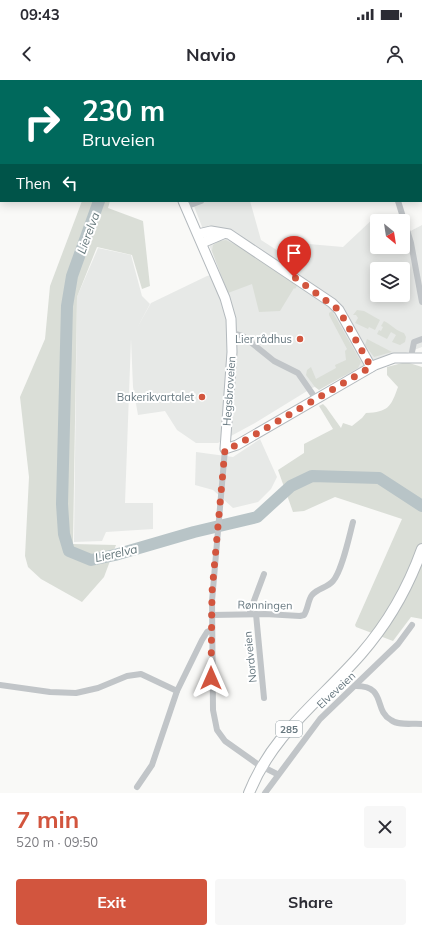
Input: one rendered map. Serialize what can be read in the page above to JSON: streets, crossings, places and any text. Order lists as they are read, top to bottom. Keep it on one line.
{"streets":{"main road":["285"],"street":["Hegsbroveien","Rønningen","Nordveien","Elveveien"]},"crossings":[["Hegsbroveien","Rønningen"],["Rønningen","Nordveien"]],"water":["Lierelva"],"places":["Lier rådhus","Bakerikvartalet"],"north":"bottom right","page":{"status":"09:43","header":"Navio","turn":["230 m","Bruveien"],"then":"Then","heading":["7 min","520 m · 09:50"],"buttons":["Exit","Share"]}}
